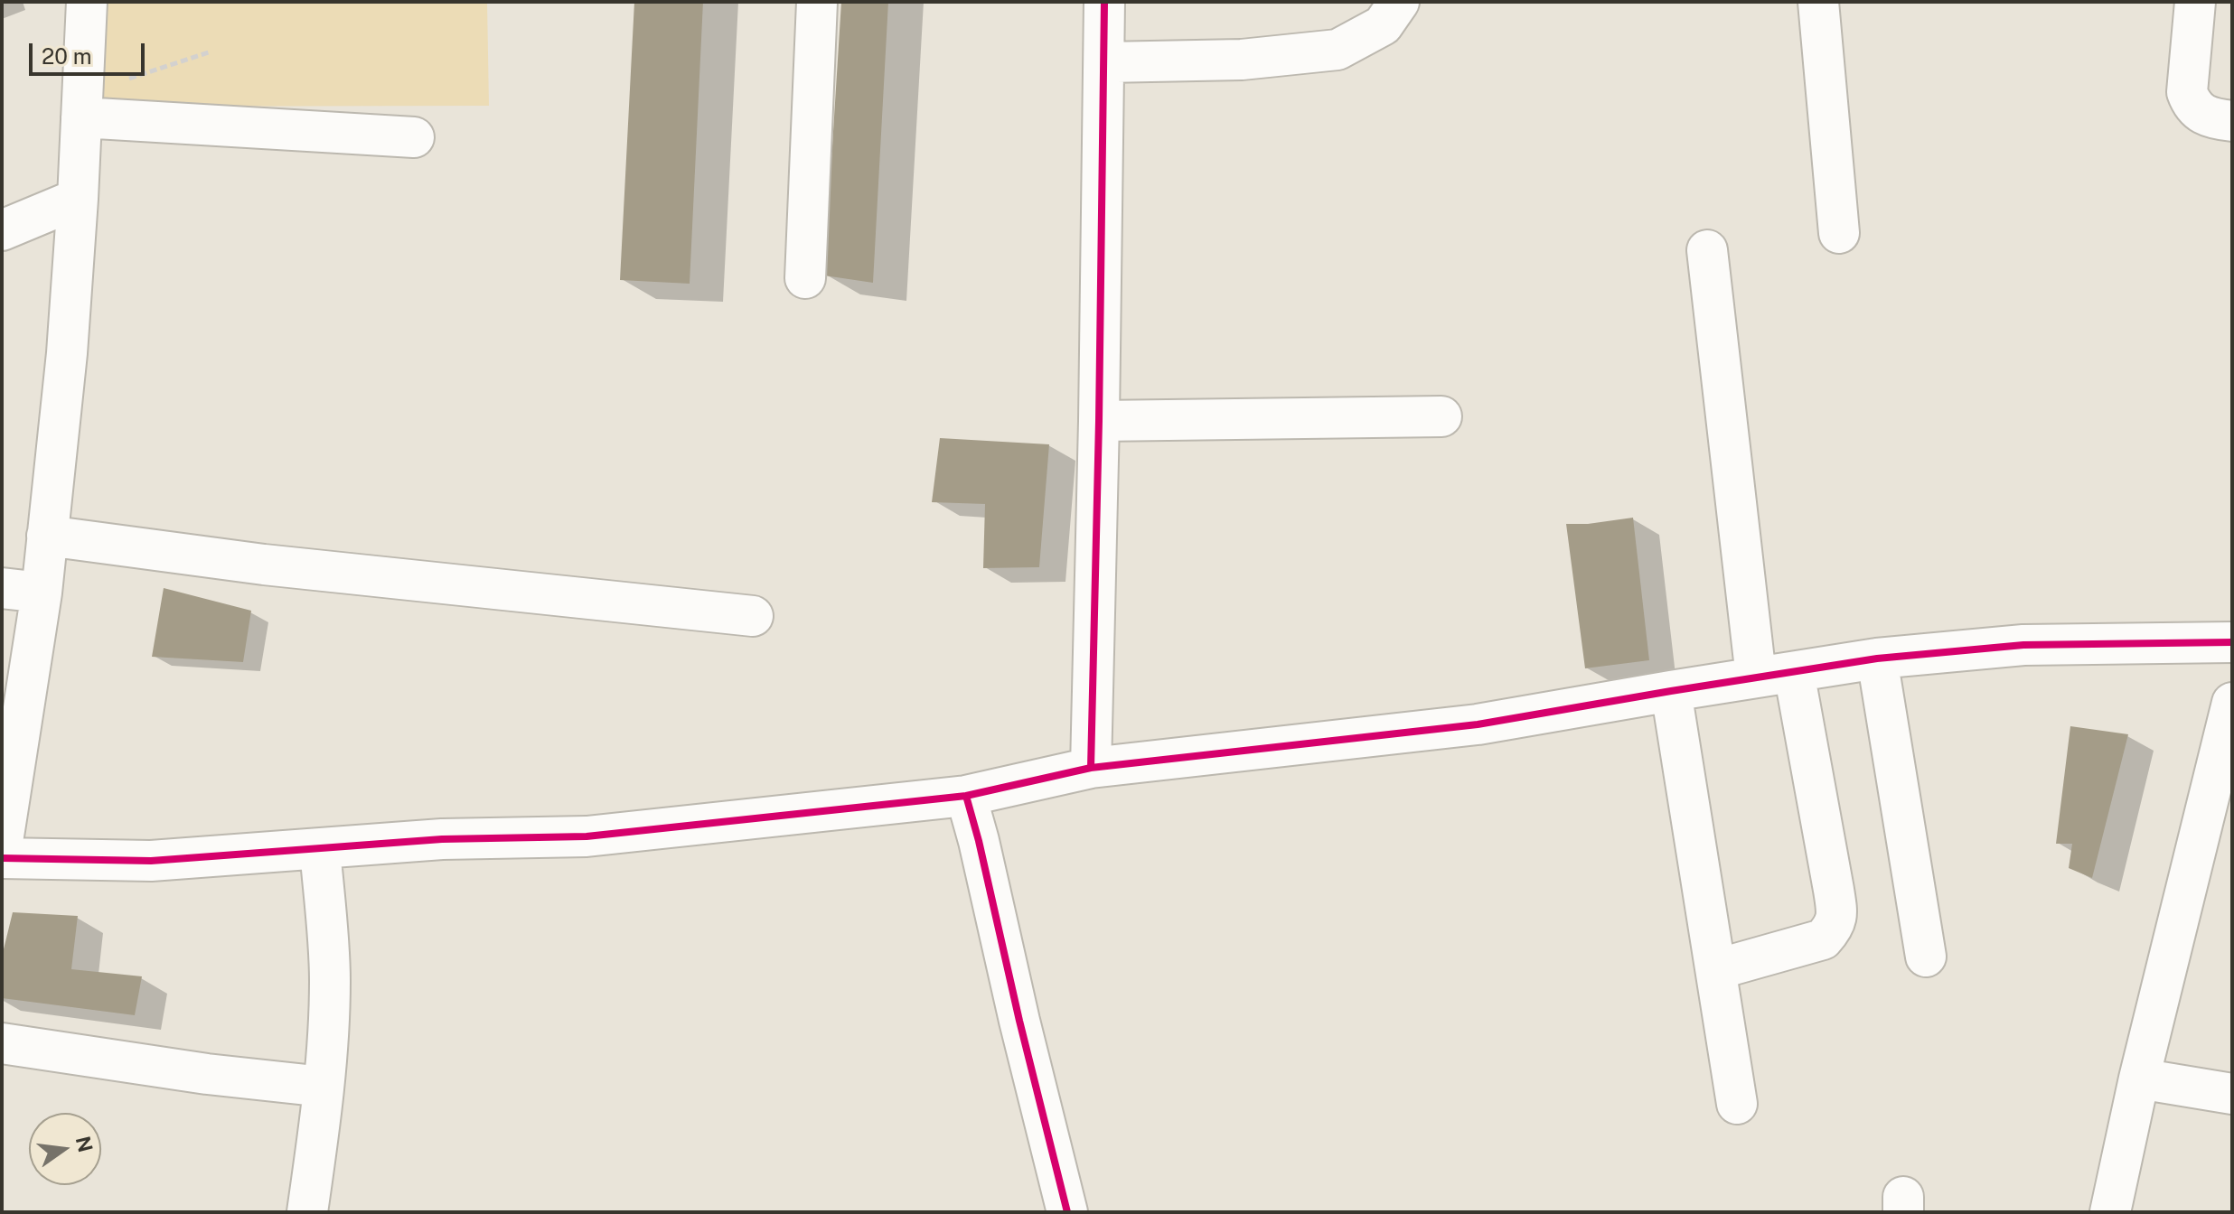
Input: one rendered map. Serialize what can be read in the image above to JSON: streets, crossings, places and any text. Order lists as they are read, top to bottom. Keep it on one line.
{"scale_bar":"20 m","north":"right"}
